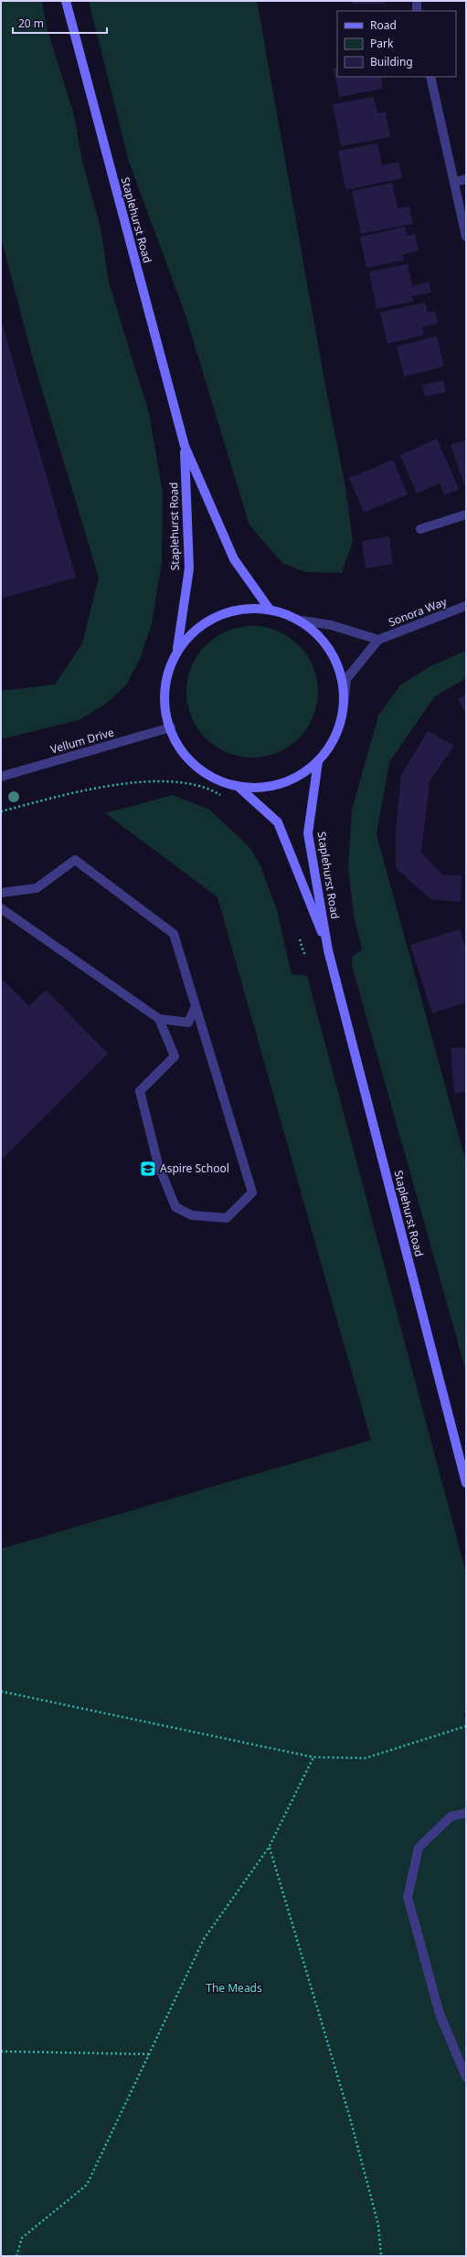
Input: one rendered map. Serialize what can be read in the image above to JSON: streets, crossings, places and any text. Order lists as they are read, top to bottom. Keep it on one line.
{"streets":{"main road":["Staplehurst Road"],"street":["Sonora Way","Vellum Drive"]},"parks":["The Meads"],"places":{"school or university":["Aspire School"]},"legend":["Road","Park","Building"],"scale_bar":"20 m"}
